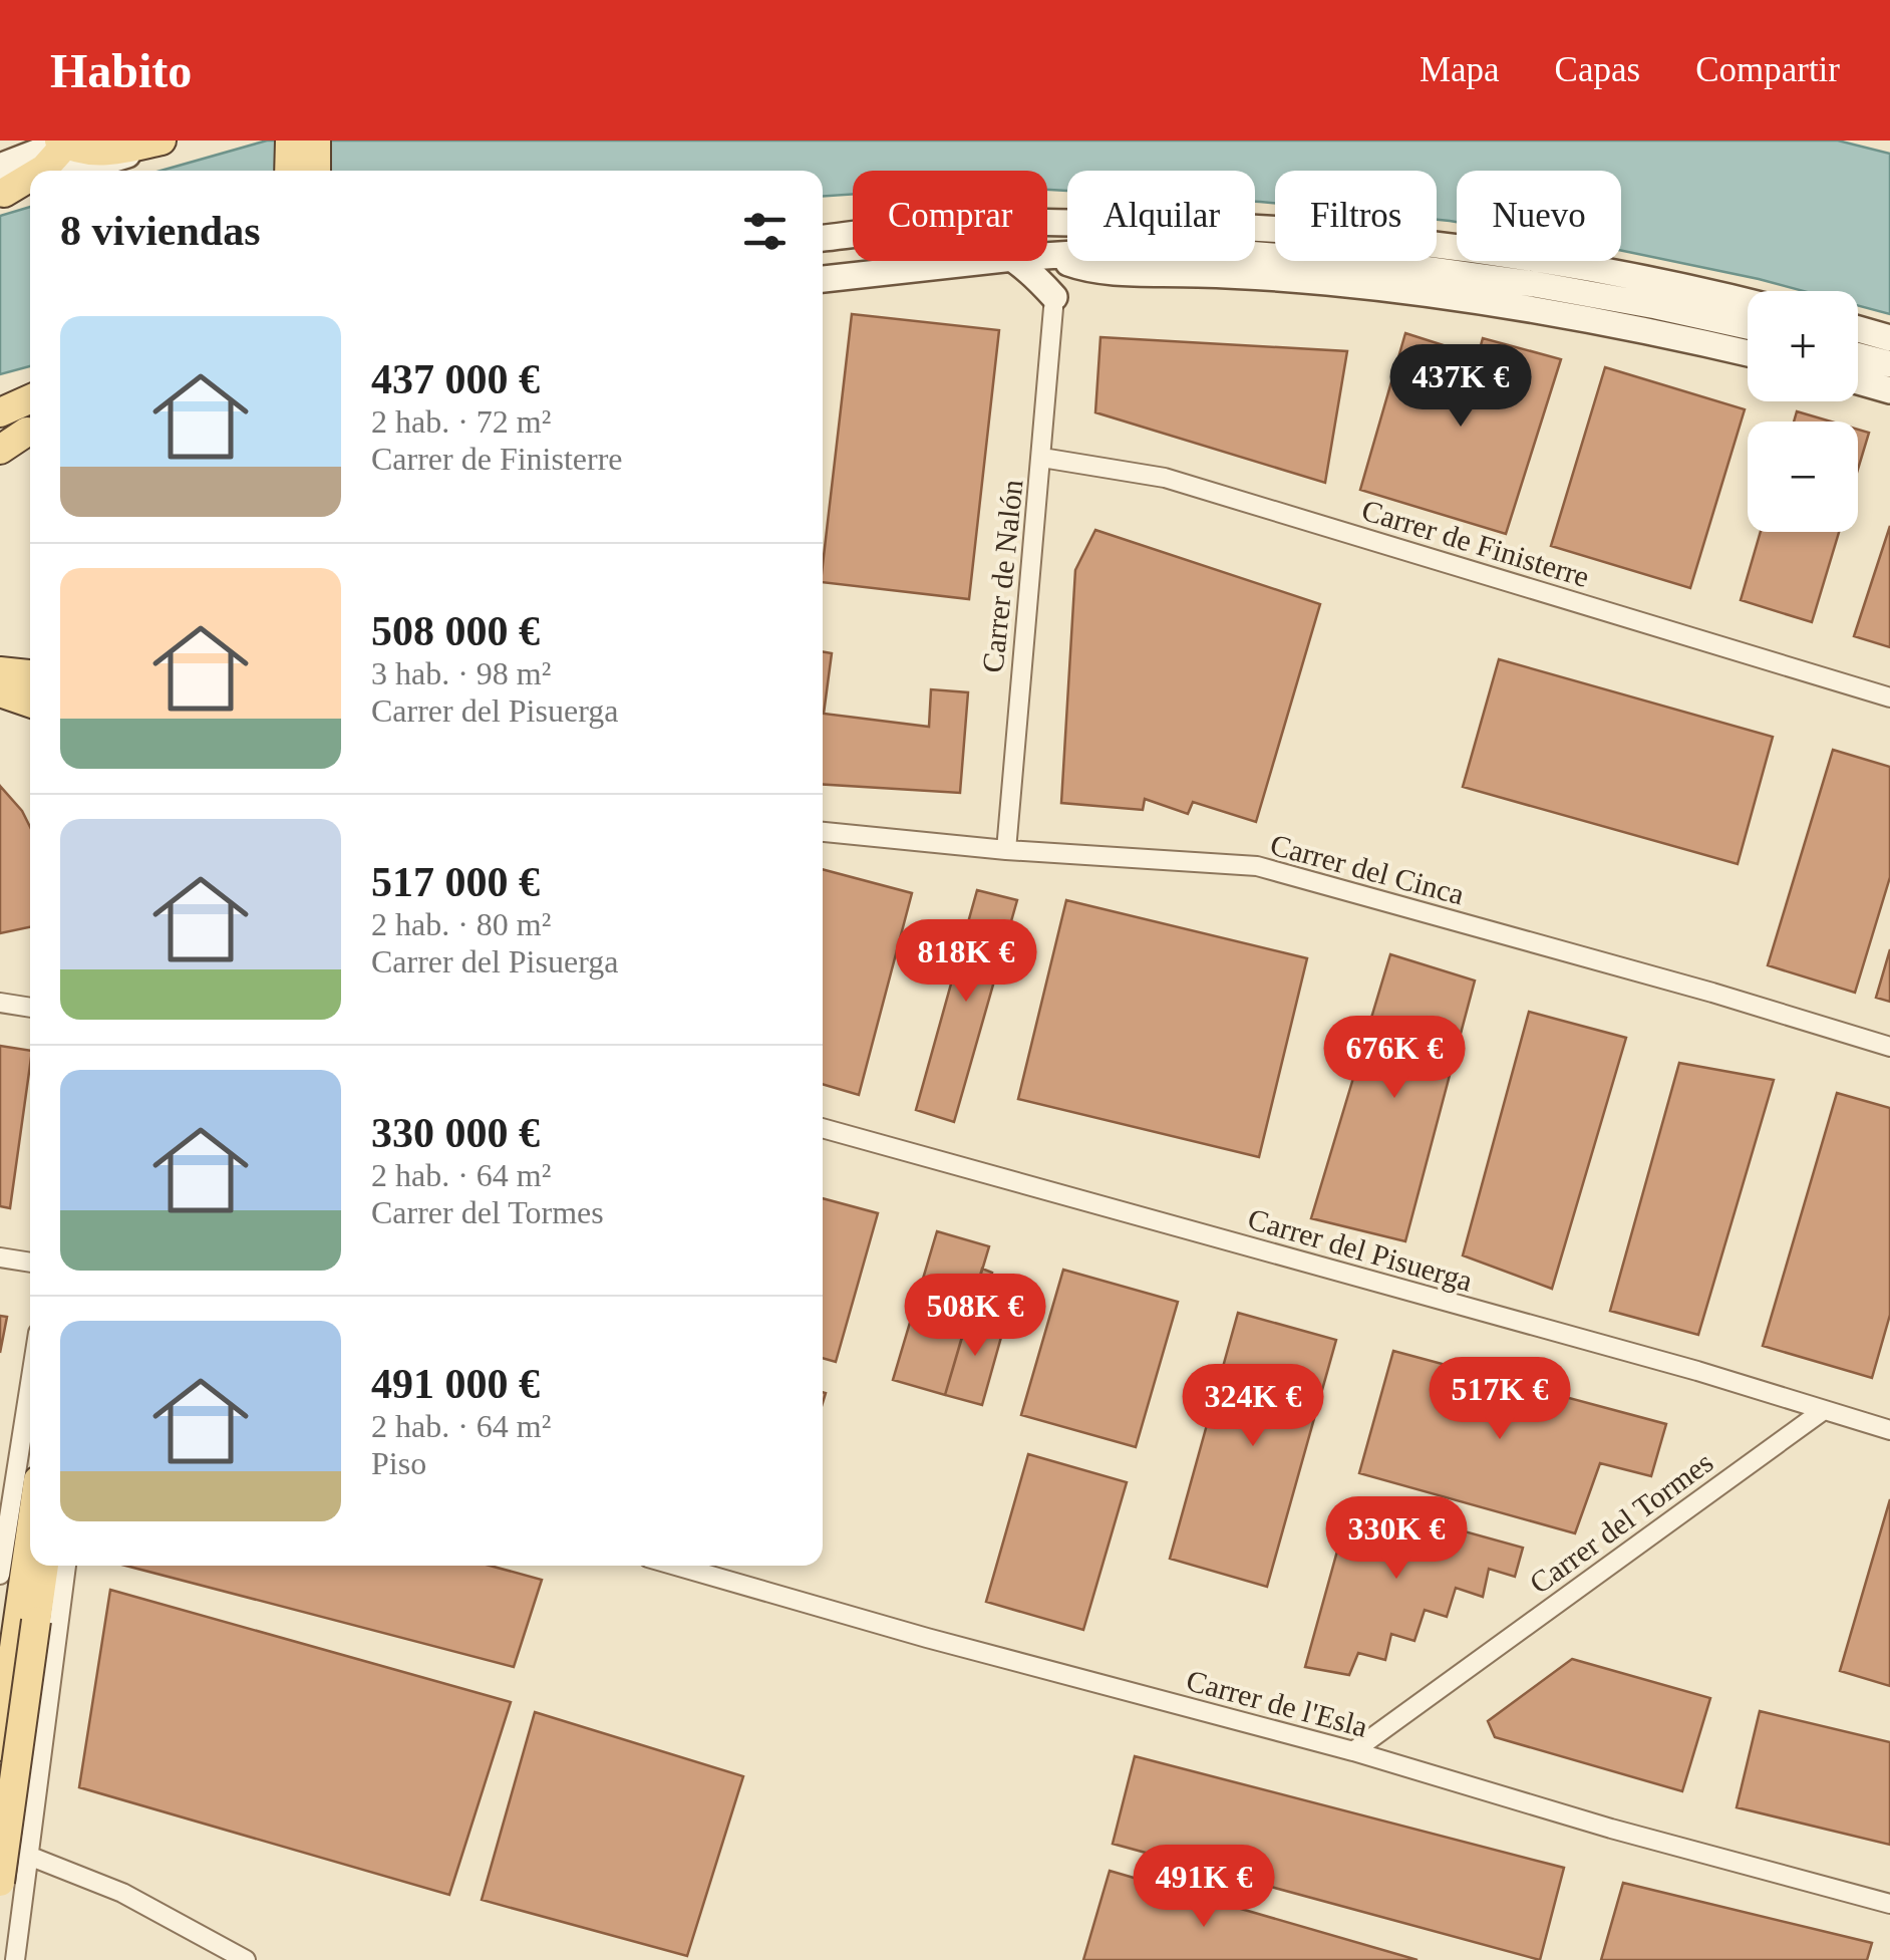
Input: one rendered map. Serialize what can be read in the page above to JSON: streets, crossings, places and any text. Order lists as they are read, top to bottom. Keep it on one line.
{"streets":{"street":["Carrer de Finisterre","Carrer de Nalón","Carrer del Cinca","Carrer del Pisuerga","Carrer del Tormes","Carrer de l'Esla"]},"crossings":[["Carrer de Finisterre","Carrer de Nalón"],["Carrer de Nalón","Carrer del Cinca"],["Carrer del Pisuerga","Carrer del Tormes"],["Carrer del Tormes","Carrer de l'Esla"]],"page":{"header":"Habito","nav":["Mapa","Capas","Compartir"],"chip":["Comprar","Alquilar","Filtros","Nuevo"],"heading":"8 viviendas","map_buttons":["+","−"],"list":[{"name":"437 000 €","note":"2 hab. · 72 m² · Carrer de Finisterre"},{"name":"508 000 €","note":"3 hab. · 98 m² · Carrer del Pisuerga"},{"name":"517 000 €","note":"2 hab. · 80 m² · Carrer del Pisuerga"},{"name":"330 000 €","note":"2 hab. · 64 m² · Carrer del Tormes"},{"name":"491 000 €","note":"2 hab. · 64 m² · Piso"}],"price":["437K €","818K €","676K €","508K €","517K €","324K €","330K €","491K €"]}}
